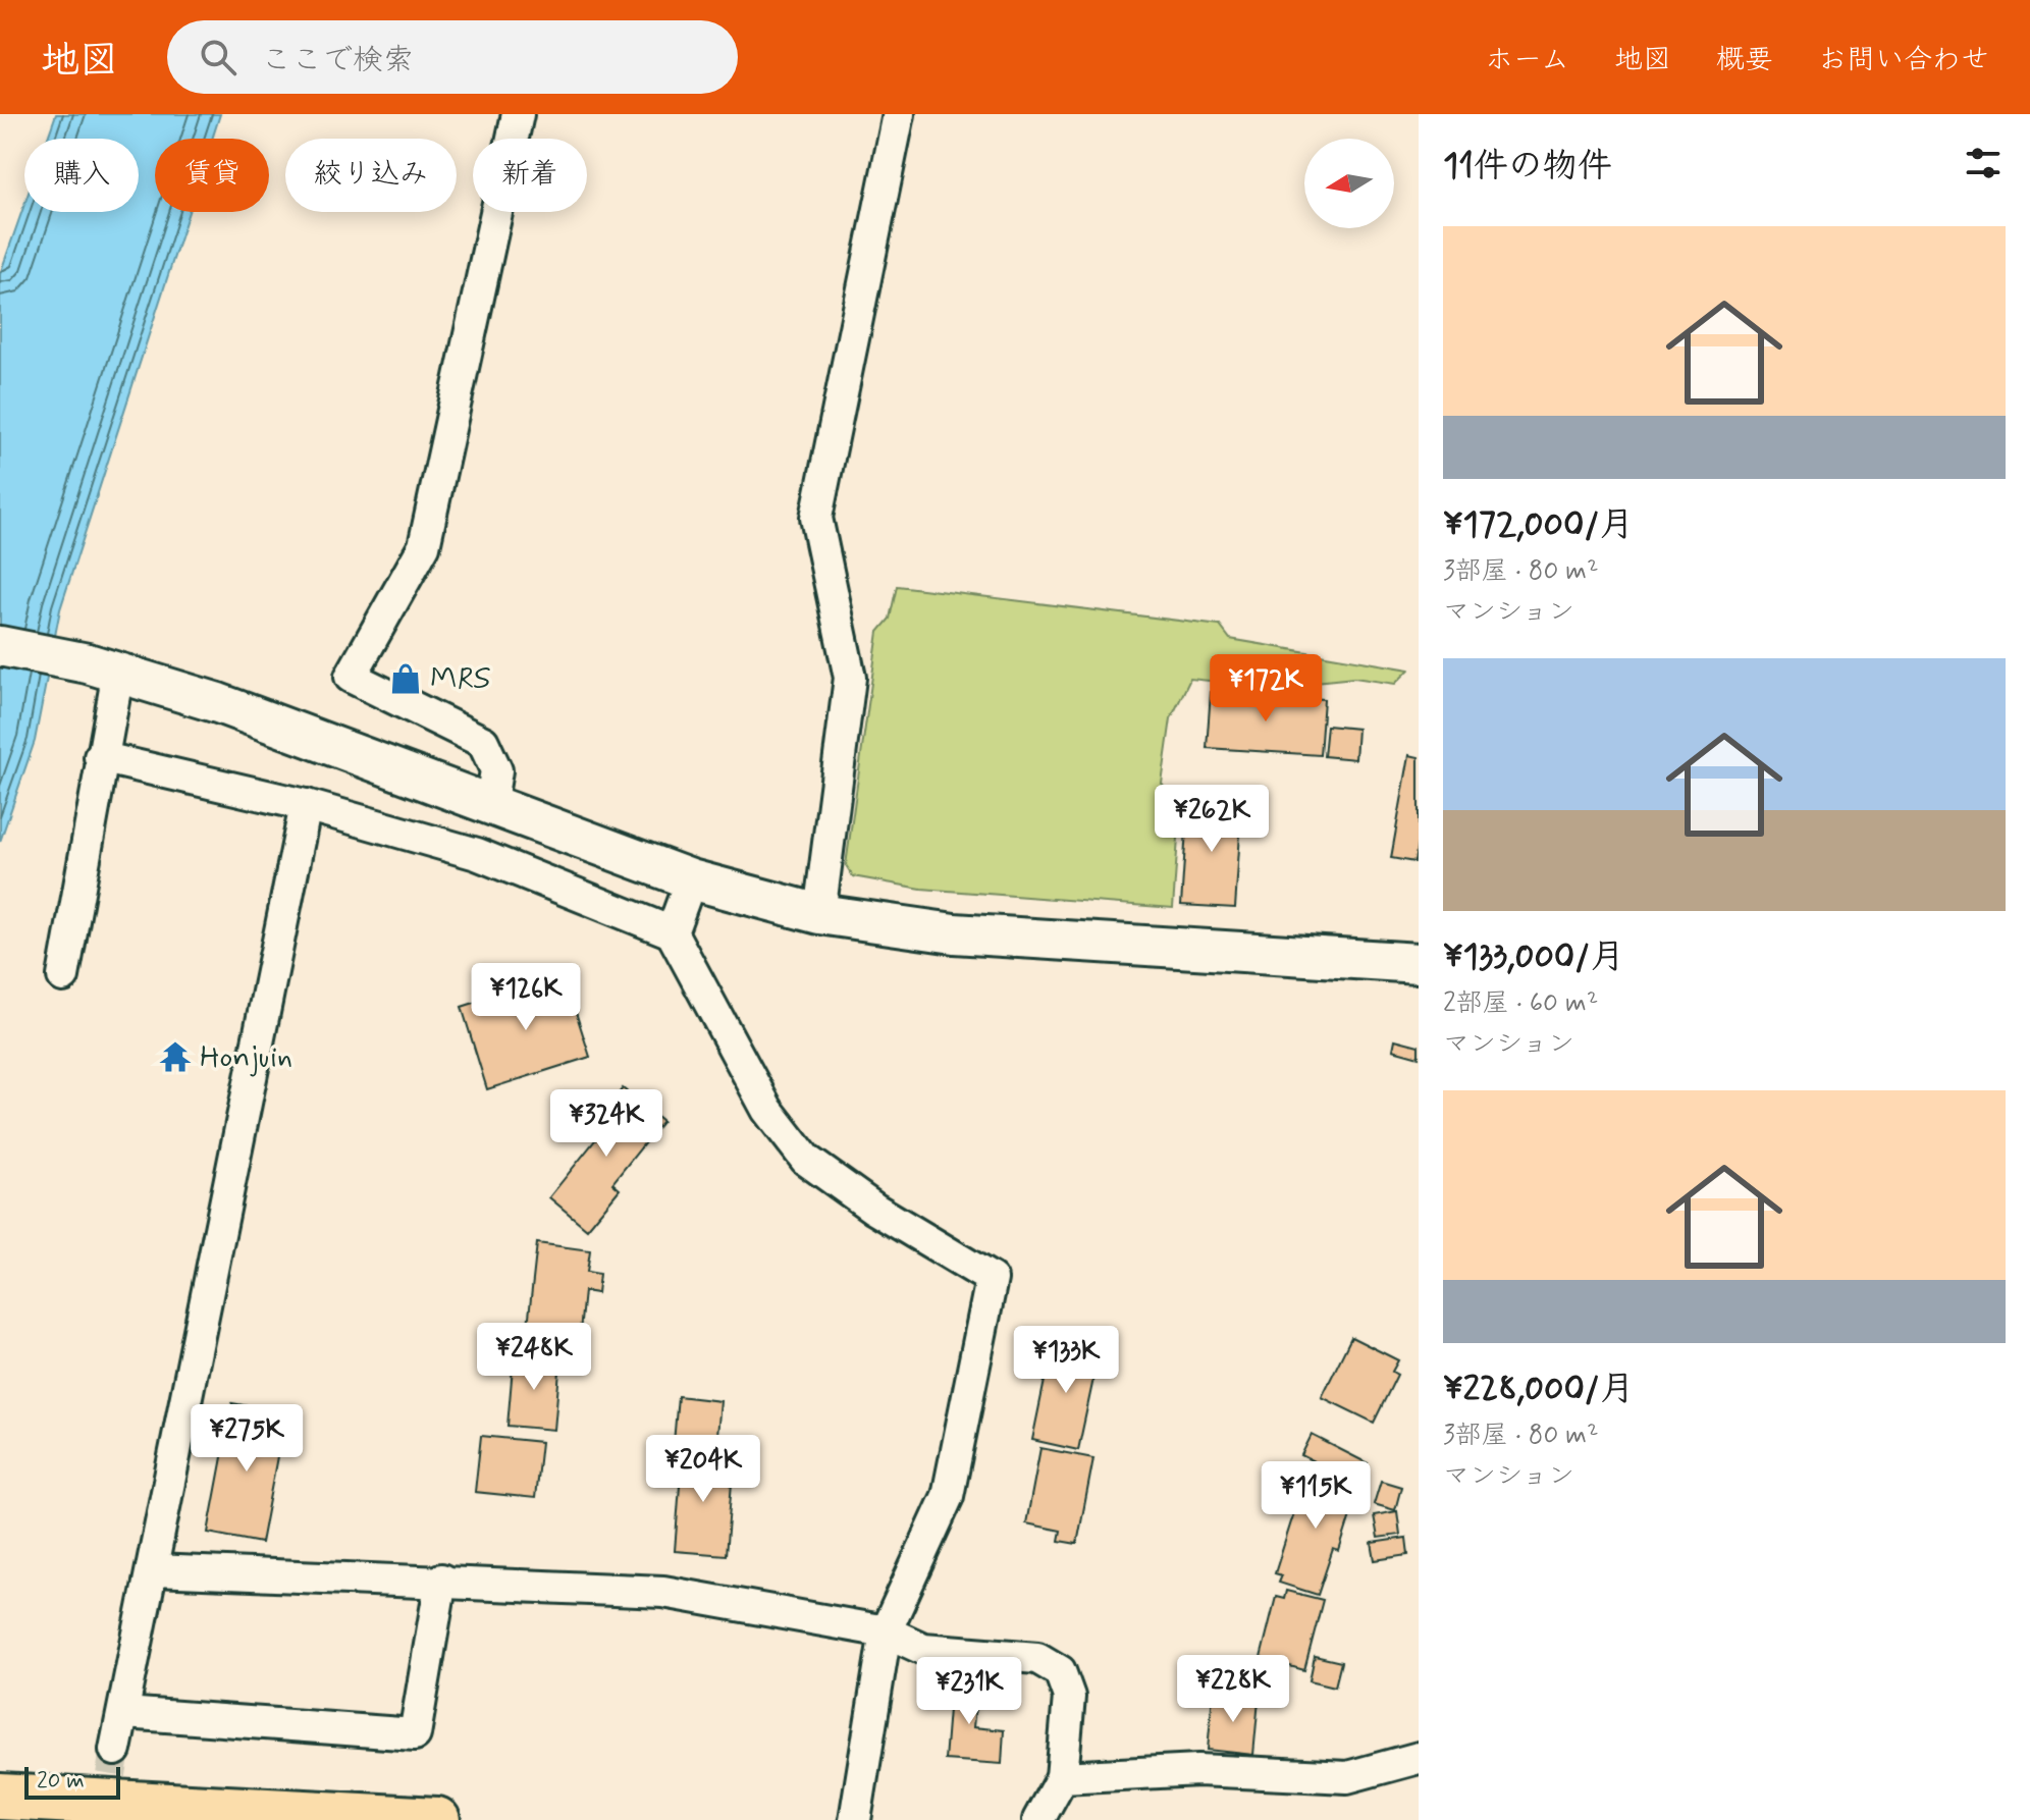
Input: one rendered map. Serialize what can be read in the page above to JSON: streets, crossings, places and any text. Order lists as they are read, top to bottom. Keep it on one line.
{"places":{"shop":["MRS"],"temple":["Honjuin"]},"scale_bar":"20 m","north":"left","page":{"header":"地図","search":"ここで検索","nav":["ホーム","地図","概要","お問い合わせ"],"heading":"11件の物件","chip":["購入","賃貸","絞り込み","新着"],"list":[{"name":"¥172,000/月","note":"3部屋 · 80 m² · マンション"},{"name":"¥133,000/月","note":"2部屋 · 60 m² · マンション"},{"name":"¥228,000/月","note":"3部屋 · 80 m² · マンション"}],"price":["¥172K","¥262K","¥126K","¥324K","¥248K","¥133K","¥275K","¥204K","¥115K","¥228K","¥231K"],"scale":"20 m"}}
